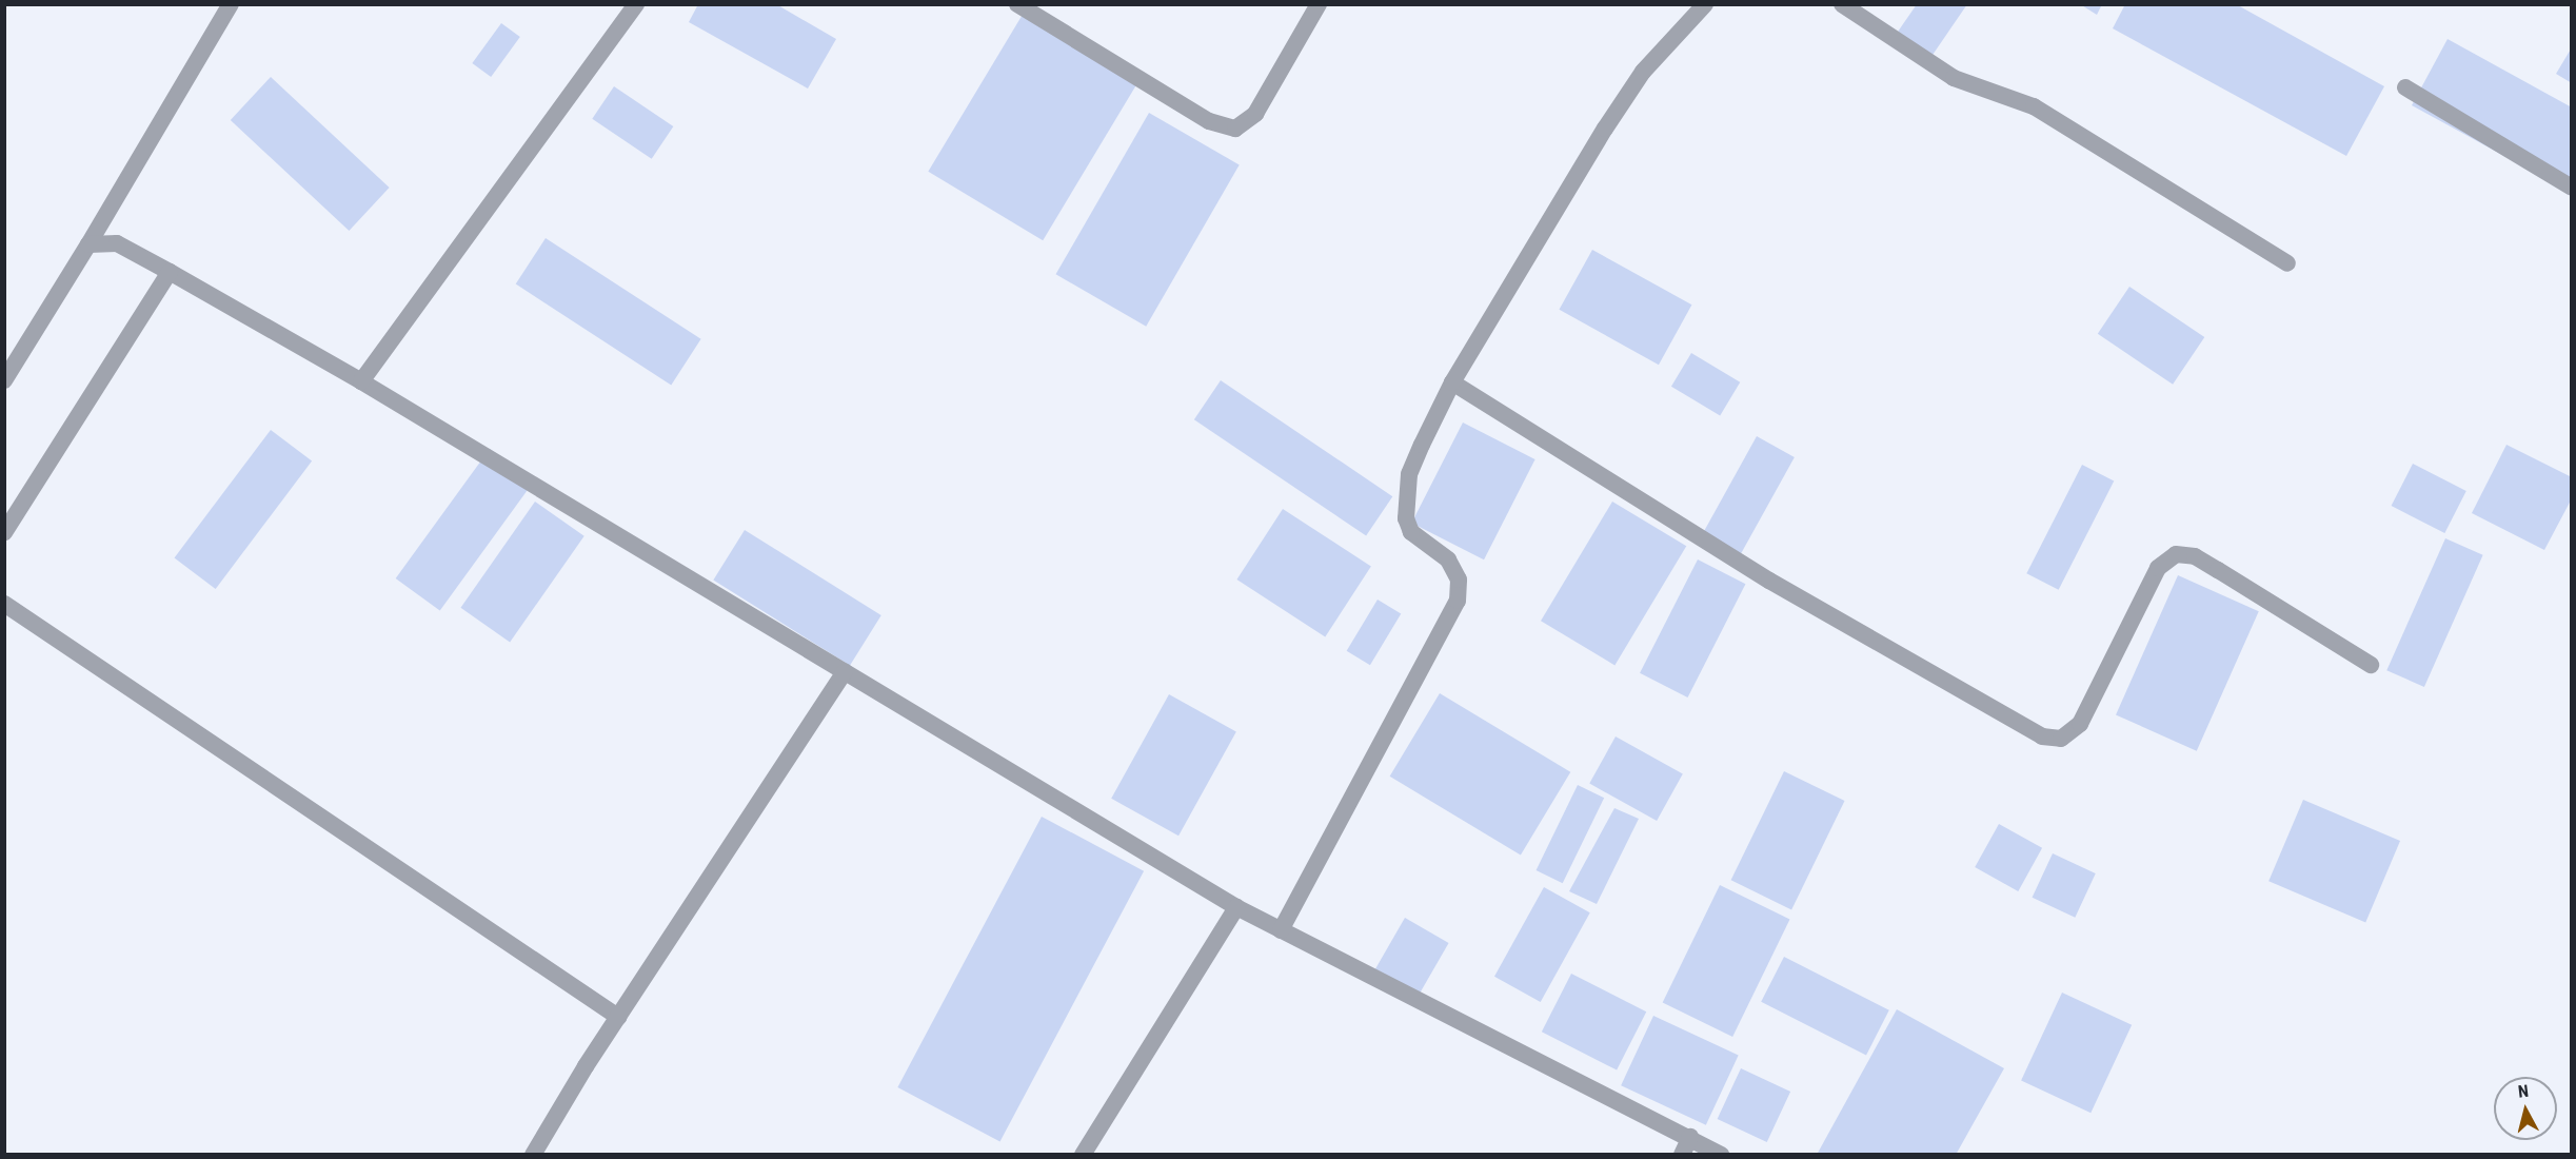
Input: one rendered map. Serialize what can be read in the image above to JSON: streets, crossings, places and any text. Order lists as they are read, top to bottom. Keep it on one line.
{"north":"top"}
